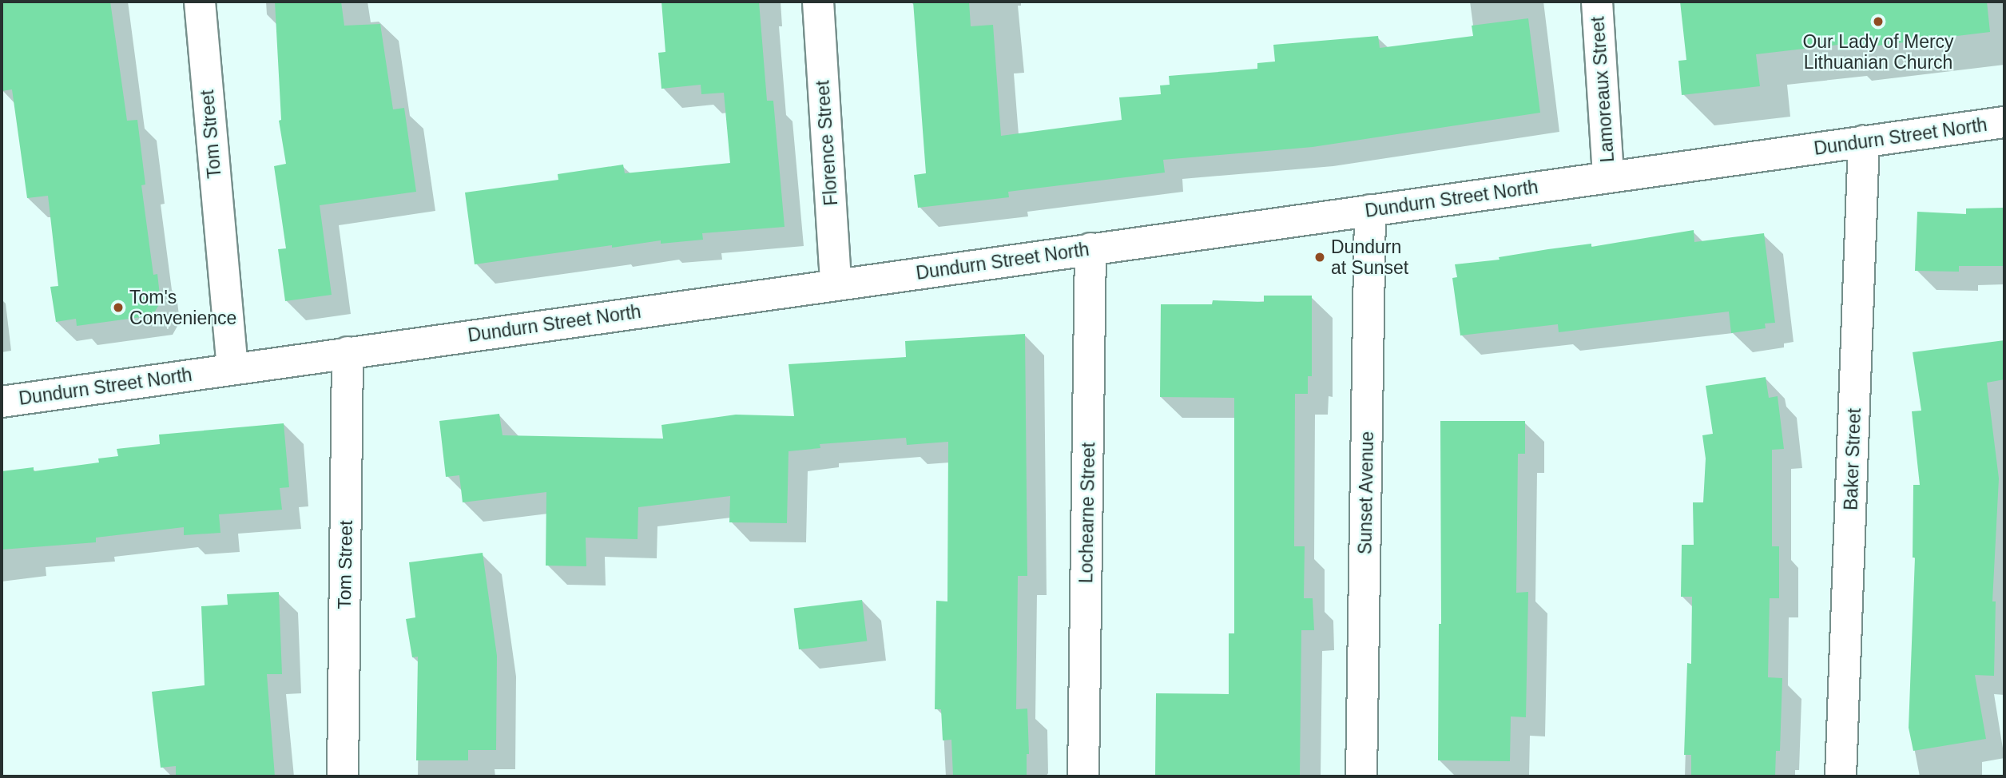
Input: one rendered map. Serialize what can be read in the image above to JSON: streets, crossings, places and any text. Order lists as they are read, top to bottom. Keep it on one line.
{"streets":{"street":["Lamoreaux Street","Tom Street","Dundurn Street North","Florence Street","Baker Street","Sunset Avenue","Lochearne Street"]},"crossings":[["Lamoreaux Street","Dundurn Street North"],["Tom Street","Dundurn Street North"],["Dundurn Street North","Florence Street"],["Dundurn Street North","Baker Street"],["Dundurn Street North","Sunset Avenue"],["Dundurn Street North","Lochearne Street"]],"places":["Our Lady of Mercy Lithuanian Church","Dundurn at Sunset","Tom's Convenience"]}
